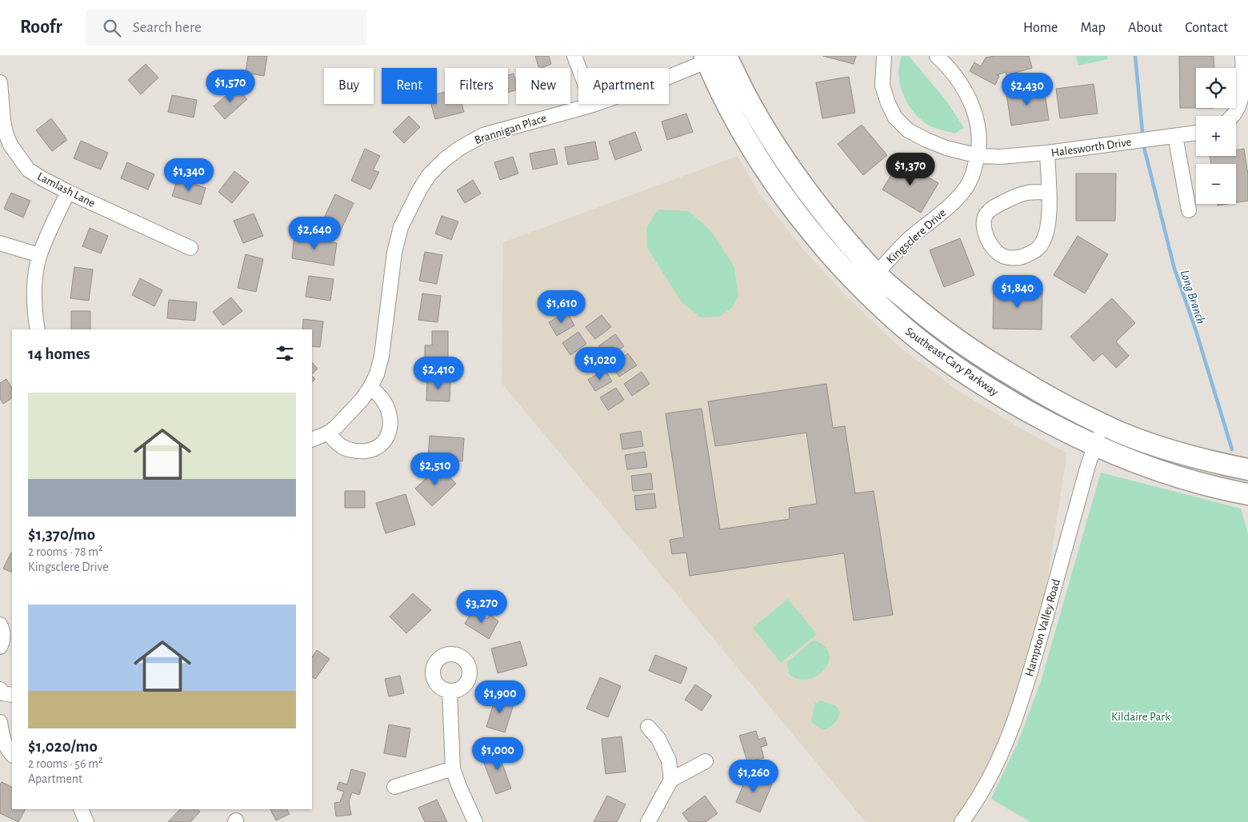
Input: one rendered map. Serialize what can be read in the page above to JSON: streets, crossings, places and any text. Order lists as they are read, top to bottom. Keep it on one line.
{"streets":{"main road":["Southeast Cary Parkway"],"street":["Brannigan Place","Halesworth Drive","Lamlash Lane","Kingsclere Drive","Hampton Valley Road"]},"crossings":[["Brannigan Place","Southeast Cary Parkway"],["Halesworth Drive","Kingsclere Drive"],["Kingsclere Drive","Southeast Cary Parkway"],["Southeast Cary Parkway","Hampton Valley Road"]],"water":["Long Branch"],"parks":["Kildaire Park"],"page":{"header":"Roofr","search":"Search here","nav":["Home","Map","About","Contact"],"map_buttons":["+","−"],"chip":["Buy","Rent","Filters","New","Apartment"],"price":["$1,570","$2,430","$1,370","$1,340","$2,640","$1,840","$1,610","$1,020","$2,410","$2,510","$3,270","$1,900","$1,000","$1,260"],"heading":"14 homes","list":[{"name":"$1,370/mo","note":"2 rooms · 78 m² · Kingsclere Drive"},{"name":"$1,020/mo","note":"2 rooms · 56 m² · Apartment"}]}}
